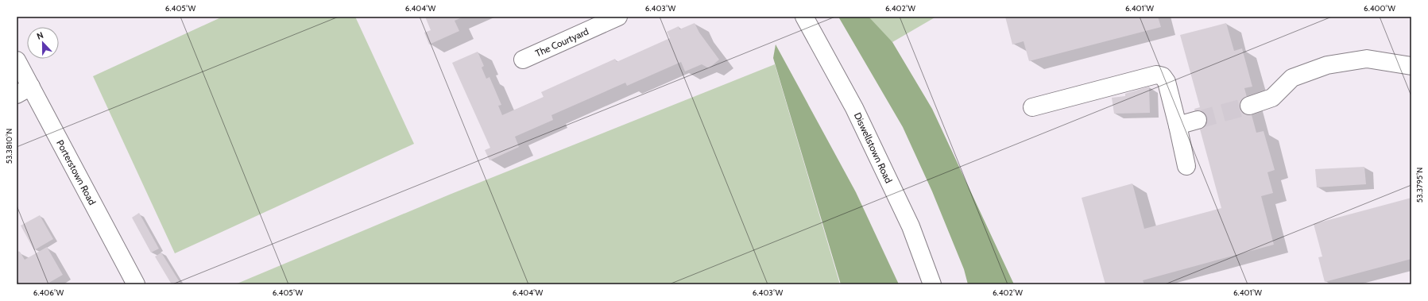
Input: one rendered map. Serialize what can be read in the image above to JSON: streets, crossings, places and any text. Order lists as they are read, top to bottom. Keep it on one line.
{"streets":{"street":["The Courtyard","Diswellstown Road","Porterstown Road"]},"north":"top","coordinates":["6.405°W","6.404°W","6.403°W","6.402°W","6.401°W","6.400°W","53.3810°N","53.3795°N","6.406°W"]}
